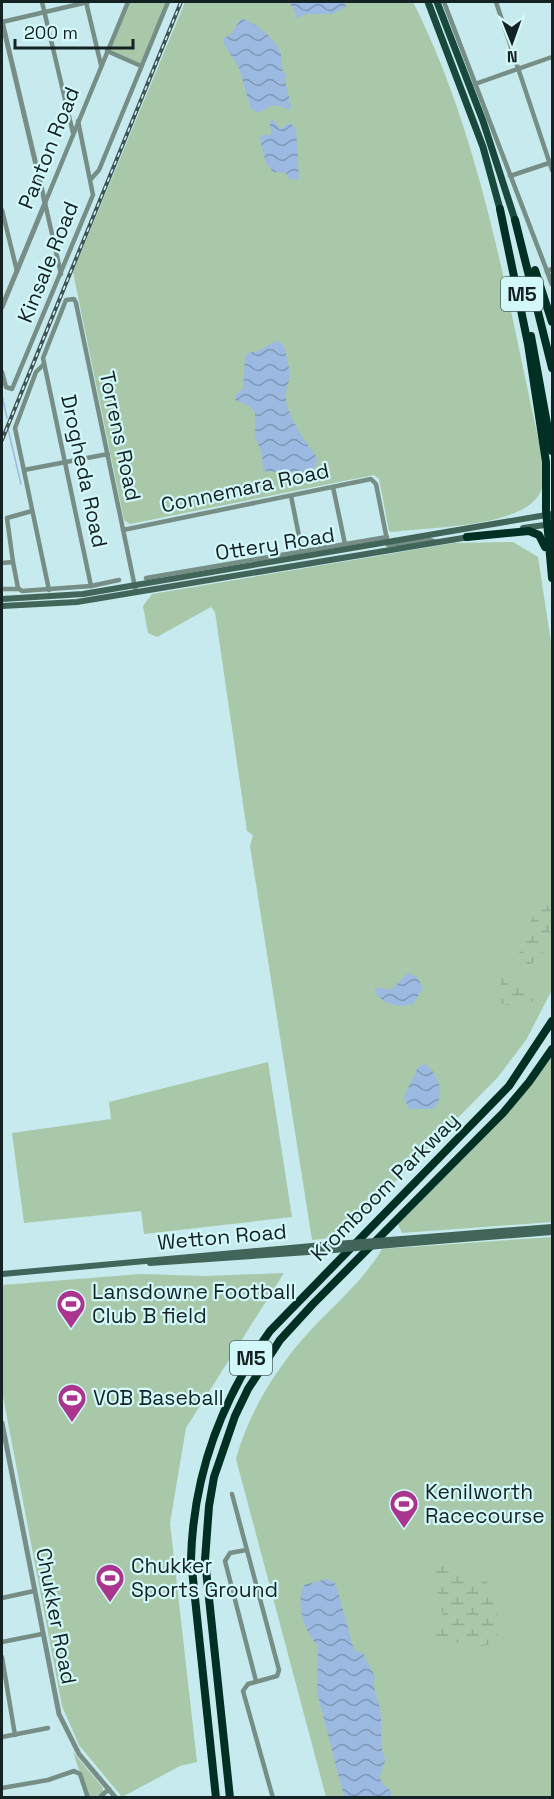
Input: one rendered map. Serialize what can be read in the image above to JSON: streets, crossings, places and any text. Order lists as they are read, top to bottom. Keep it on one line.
{"streets":{"highway":["M5","Kromboom Parkway"],"main road":["Ottery Road","Wetton Road"],"street":["Panton Road","Kinsale Road","Torrens Road","Drogheda Road","Connemara Road","Chukker Road"]},"crossings":[["Torrens Road","Drogheda Road"],["Torrens Road","Connemara Road"],["Torrens Road","Ottery Road"],["Connemara Road","Ottery Road"]],"places":{"sports":["Lansdowne Football Club B field","VOB Baseball","Kenilworth Racecourse","Chukker Sports Ground"]},"scale_bar":"200 m","north":"bottom"}
